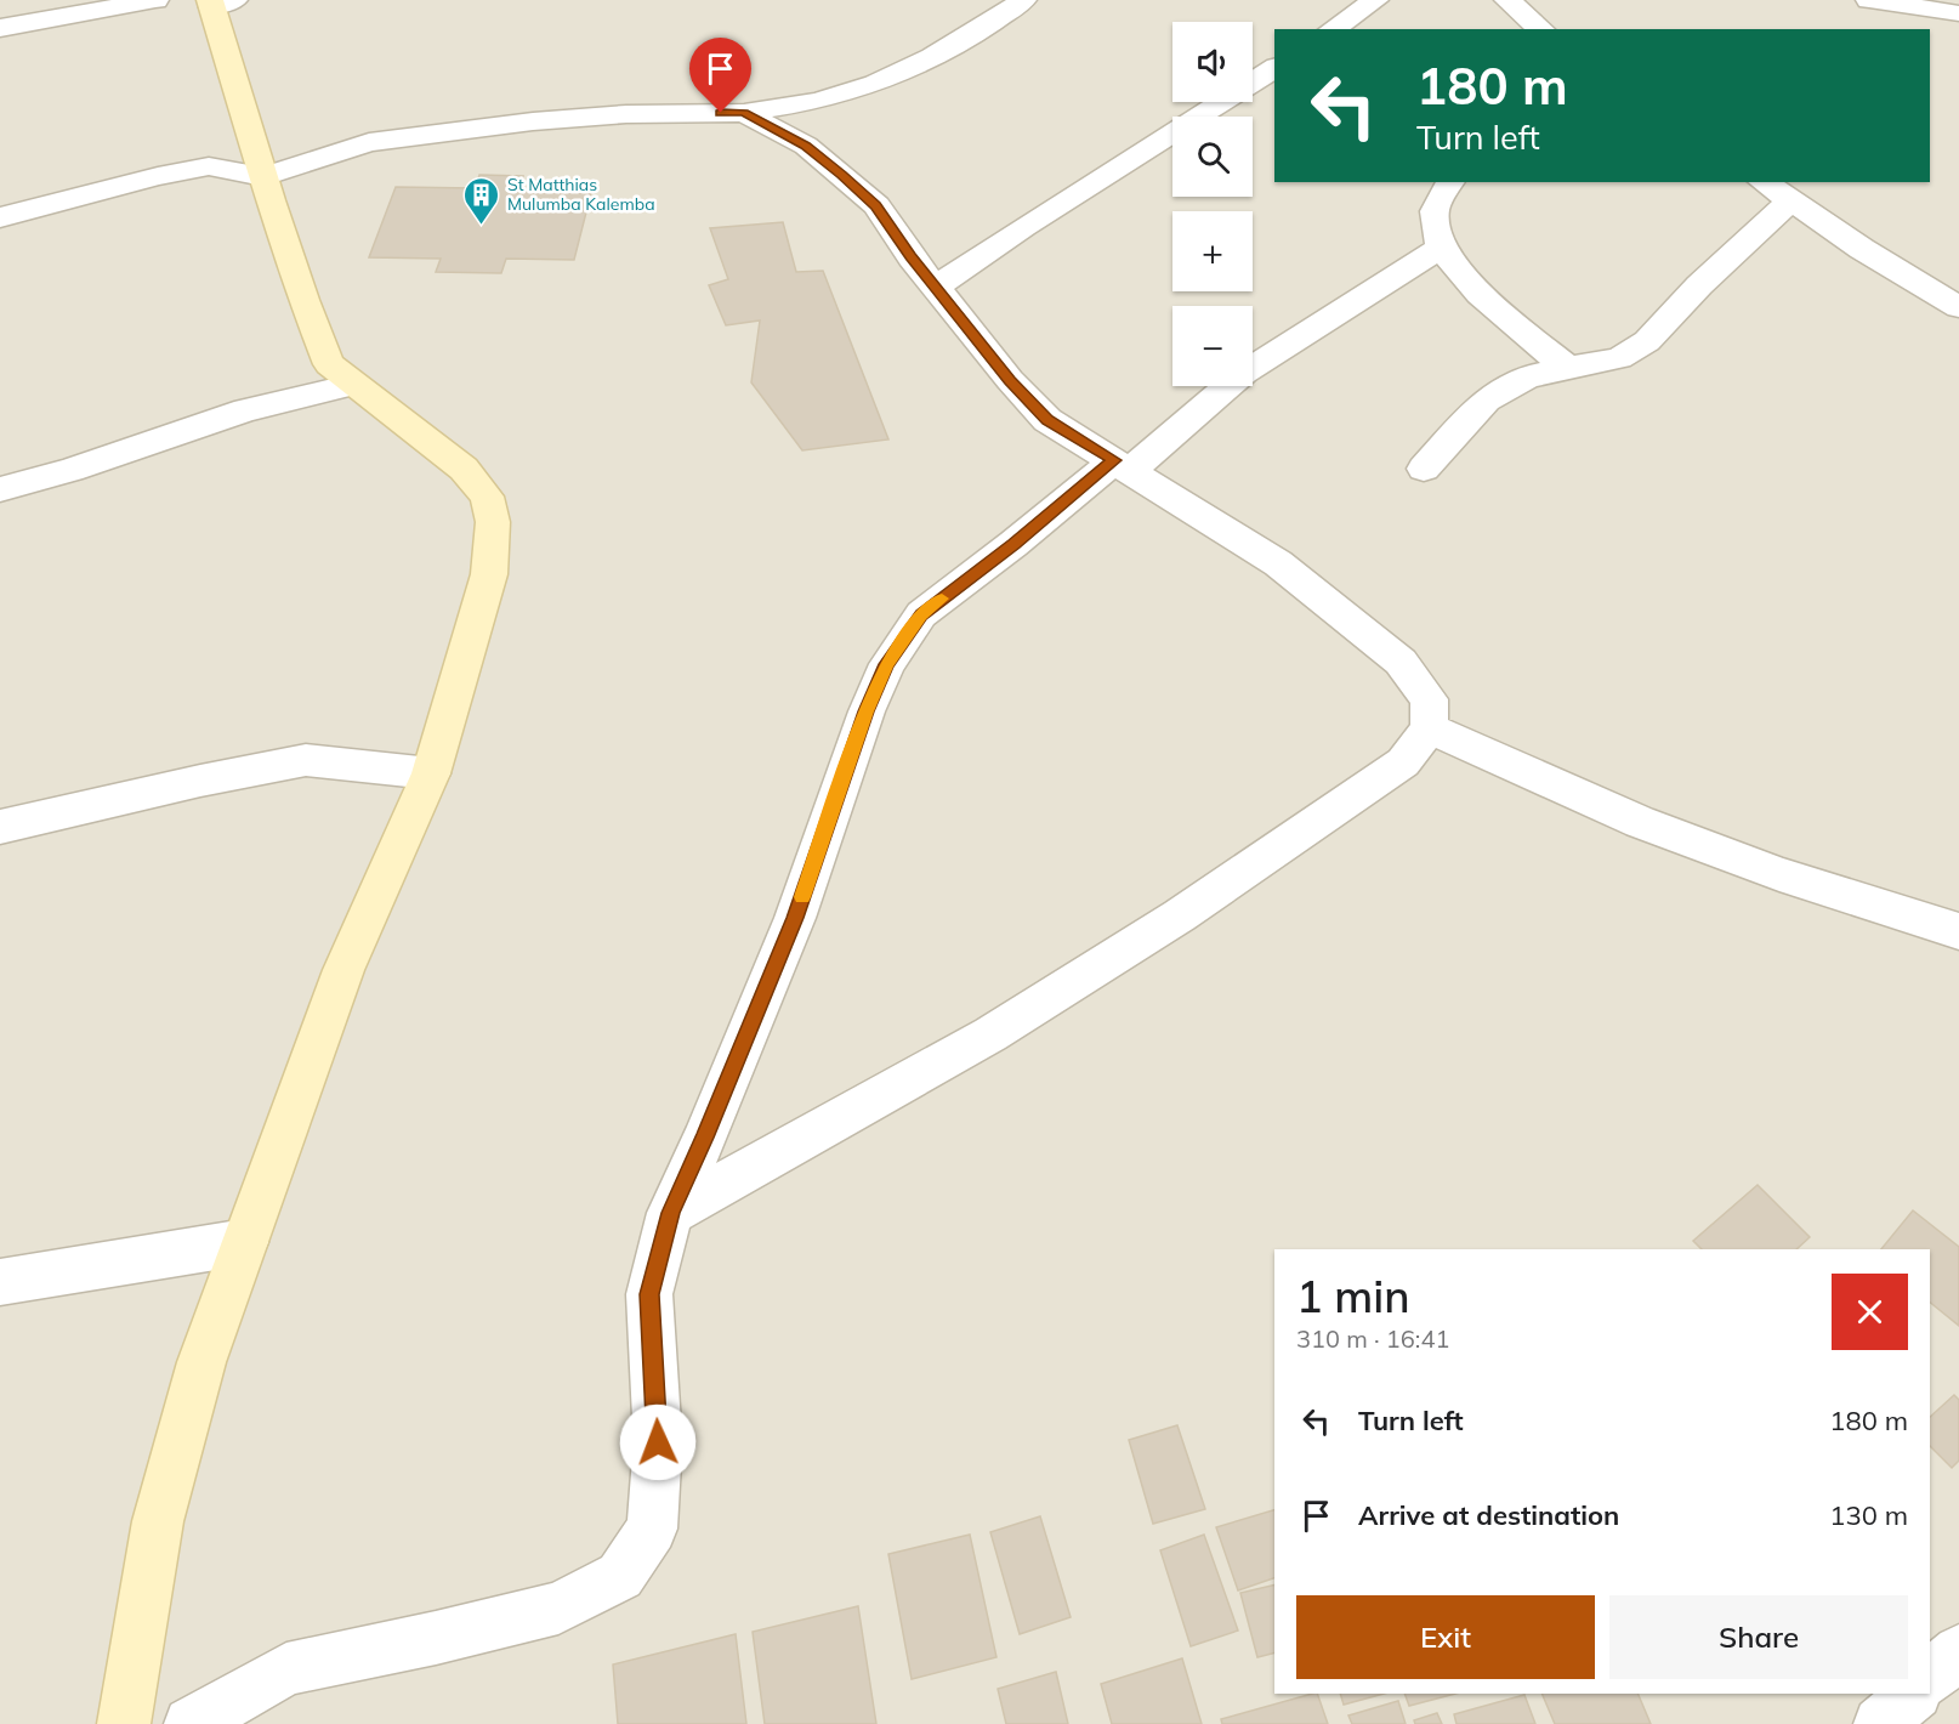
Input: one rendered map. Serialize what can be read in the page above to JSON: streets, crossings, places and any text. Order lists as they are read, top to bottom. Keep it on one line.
{"places":{"building":["St Matthias Mulumba Kalemba"]},"page":{"map_buttons":["+","−"],"turn":["180 m","Turn left"],"heading":["1 min","310 m · 16:41"],"list":[{"name":"Turn left","value":"180 m"},{"name":"Arrive at destination","value":"130 m"}],"buttons":["Exit","Share"]}}
